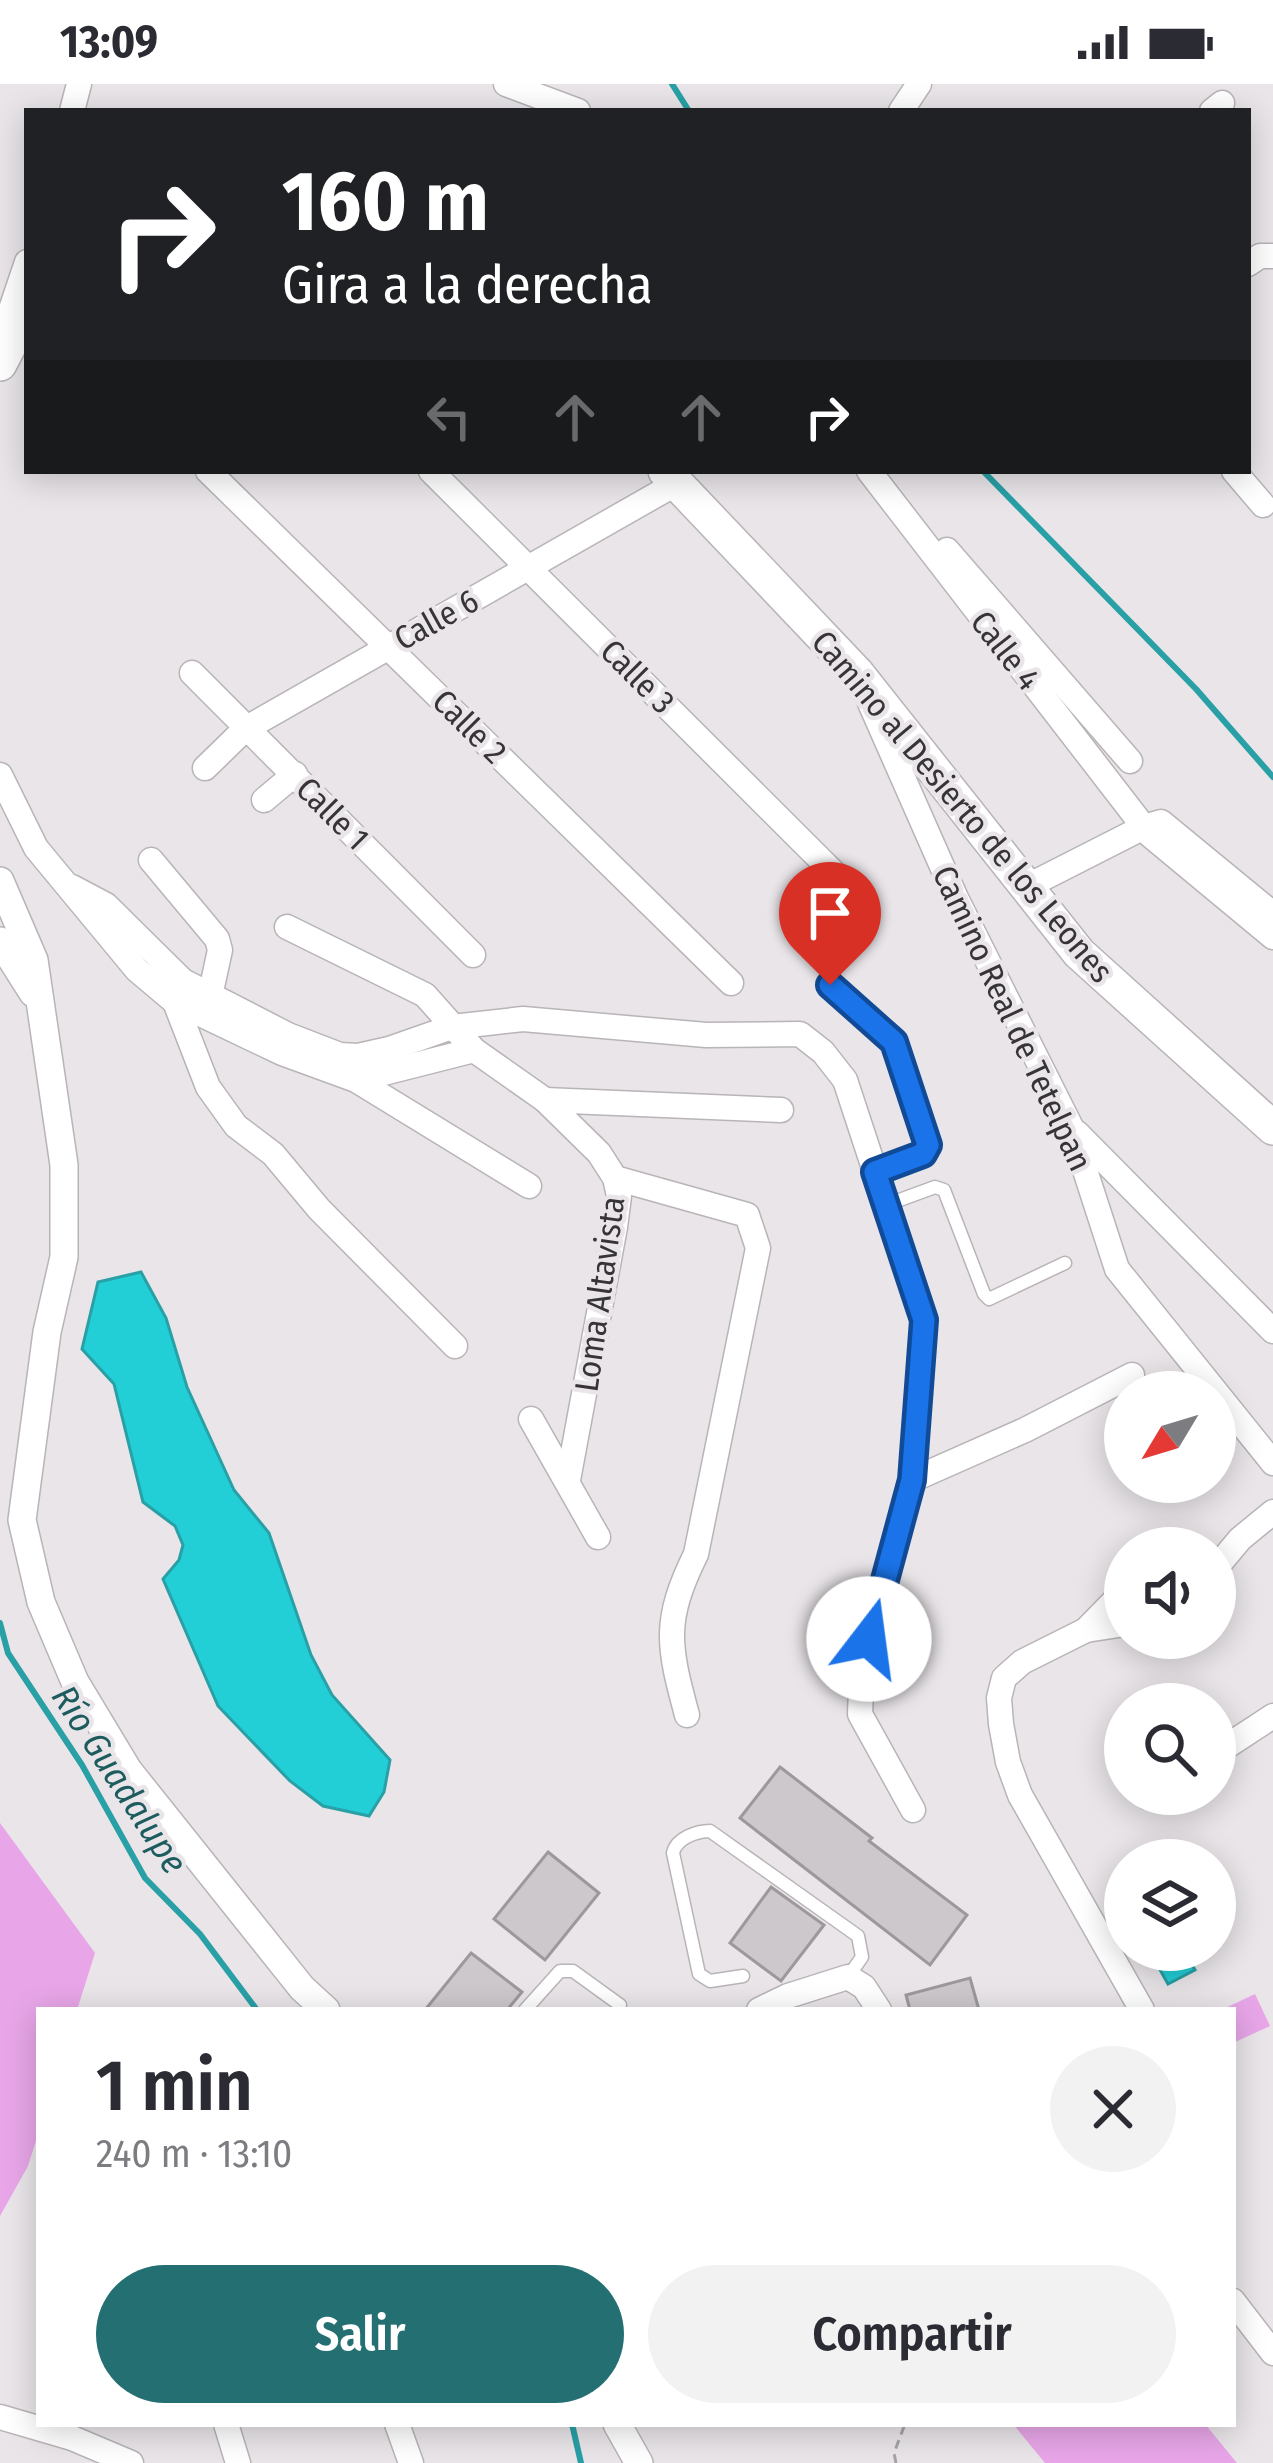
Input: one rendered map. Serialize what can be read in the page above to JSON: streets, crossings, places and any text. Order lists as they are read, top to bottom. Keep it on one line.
{"streets":{"main road":["Camino al Desierto de los Leones"],"street":["Calle 6","Calle 4","Calle 3","Calle 2","Calle 1","Camino Real de Tetelpan","Loma Altavista"]},"crossings":[["Calle 6","Calle 3"],["Calle 6","Calle 2"],["Calle 6","Camino al Desierto de los Leones"],["Calle 6","Calle 1"],["Camino al Desierto de los Leones","Camino Real de Tetelpan"]],"water":["Río Guadalupe"],"north":"bottom left","page":{"status":"13:09","turn":["160 m","Gira a la derecha"],"heading":["1 min","240 m · 13:10"],"buttons":["Salir","Compartir"]}}
